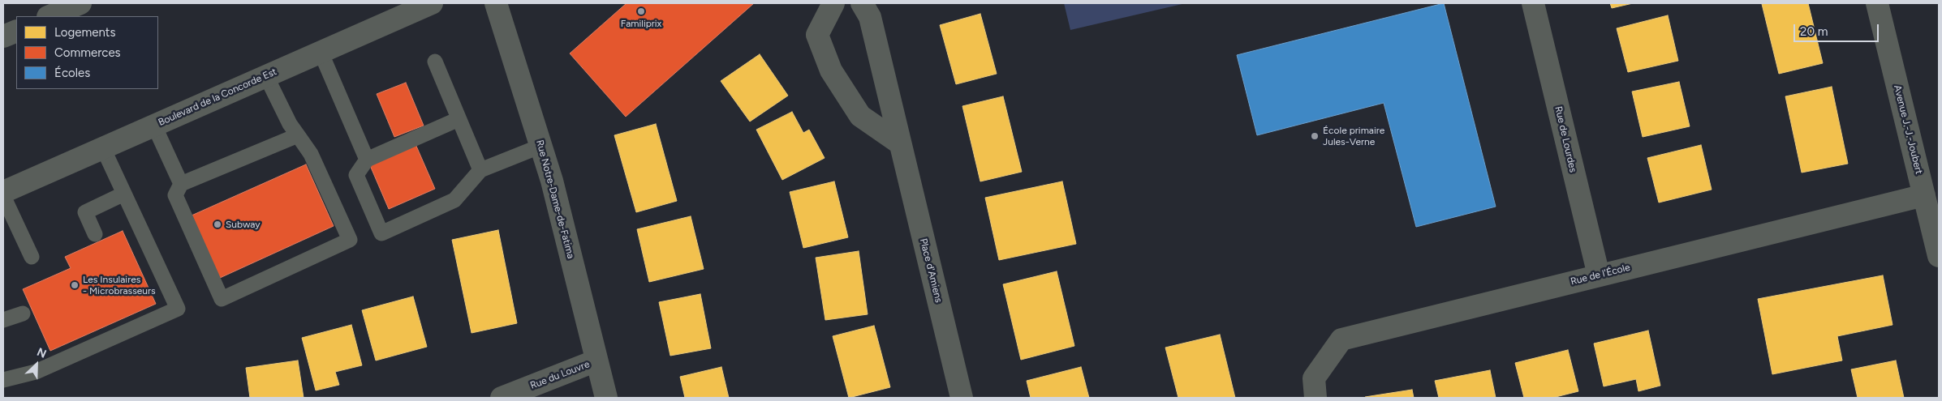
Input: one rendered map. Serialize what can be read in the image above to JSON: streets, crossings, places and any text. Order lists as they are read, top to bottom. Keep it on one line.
{"streets":{"street":["Boulevard de la Concorde Est","Avenue J.-J.-Joubert","Rue de Lourdes","Rue Notre-Dame-de-Fatima","Place d'Amiens","Rue de l'École","Rue du Louvre"]},"crossings":[["Avenue J.-J.-Joubert","Rue de l'École"],["Rue de Lourdes","Rue de l'École"],["Rue Notre-Dame-de-Fatima","Rue du Louvre"]],"places":["Familiprix","École primaire Jules-Verne","Subway","Les Insulaires - Microbrasseurs"],"legend":["Logements","Commerces","Écoles"],"scale_bar":"20 m","north":"top right"}
